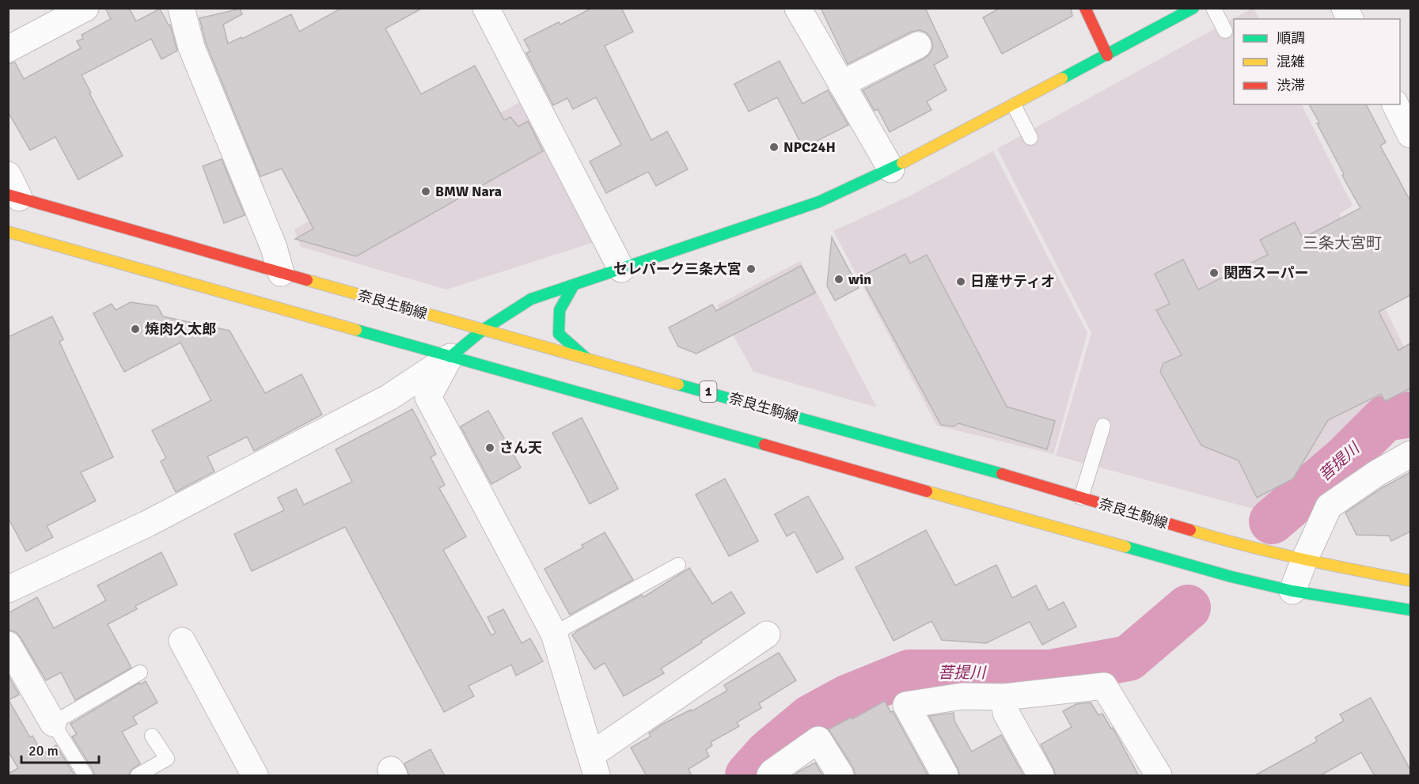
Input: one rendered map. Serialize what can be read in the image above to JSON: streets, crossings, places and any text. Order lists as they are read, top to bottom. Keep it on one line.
{"streets":{"main road":["奈良生駒線","1"]},"districts":["三条大宮町"],"water":["菩提川"],"places":["NPC24H","BMW Nara","セレパーク三条大宮","関西スーパー","win","日産サティオ","焼肉久太郎","さん天"],"legend":["順調","混雑","渋滞"],"scale_bar":"20 m"}
